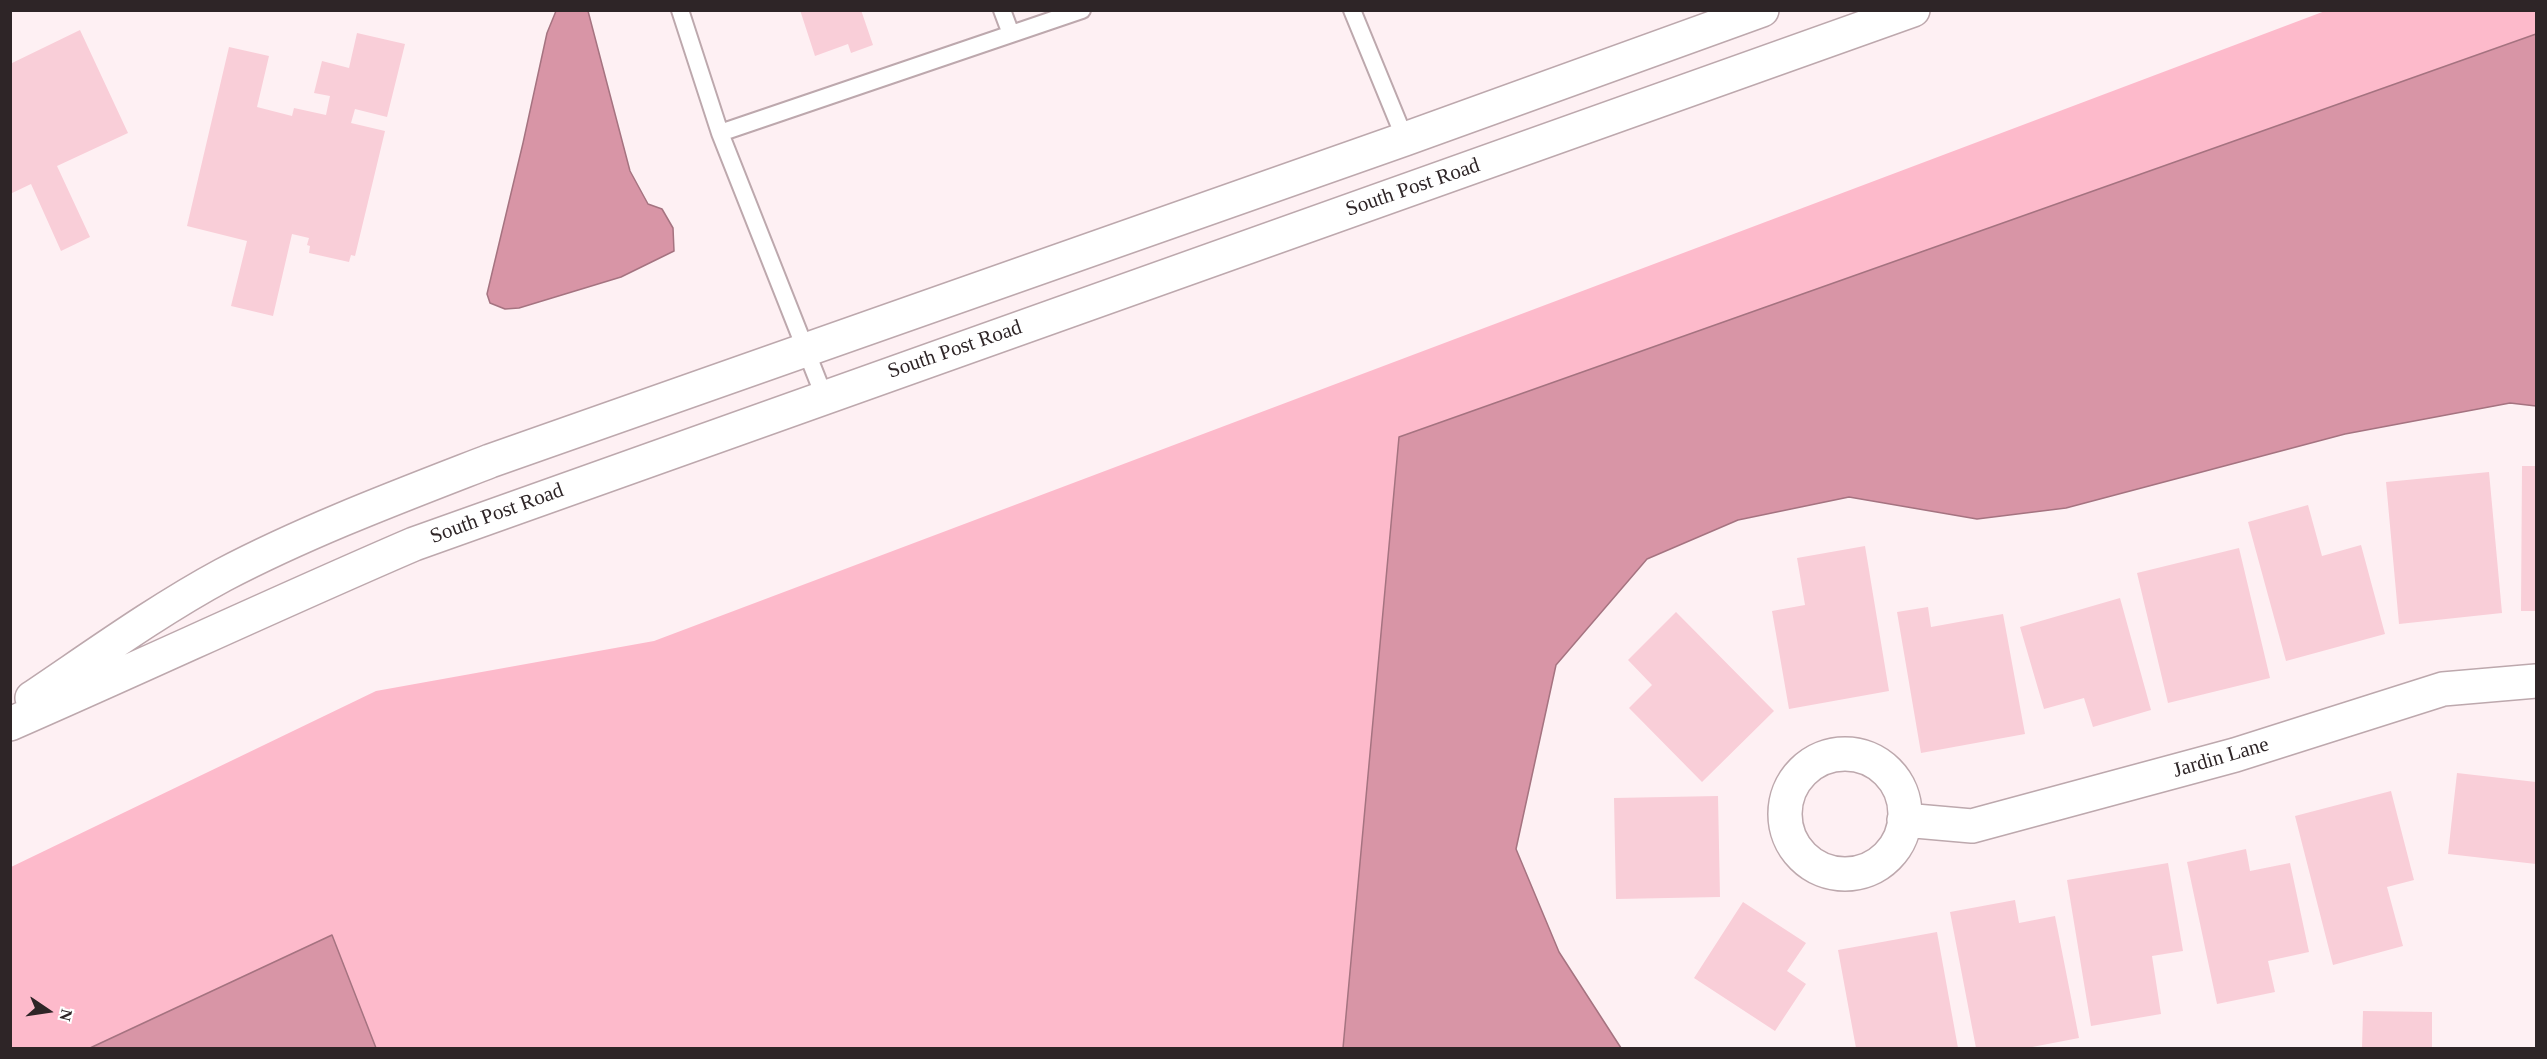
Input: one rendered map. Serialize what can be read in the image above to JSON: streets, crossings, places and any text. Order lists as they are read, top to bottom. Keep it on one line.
{"streets":{"street":["South Post Road","Jardin Lane"]},"north":"right"}
